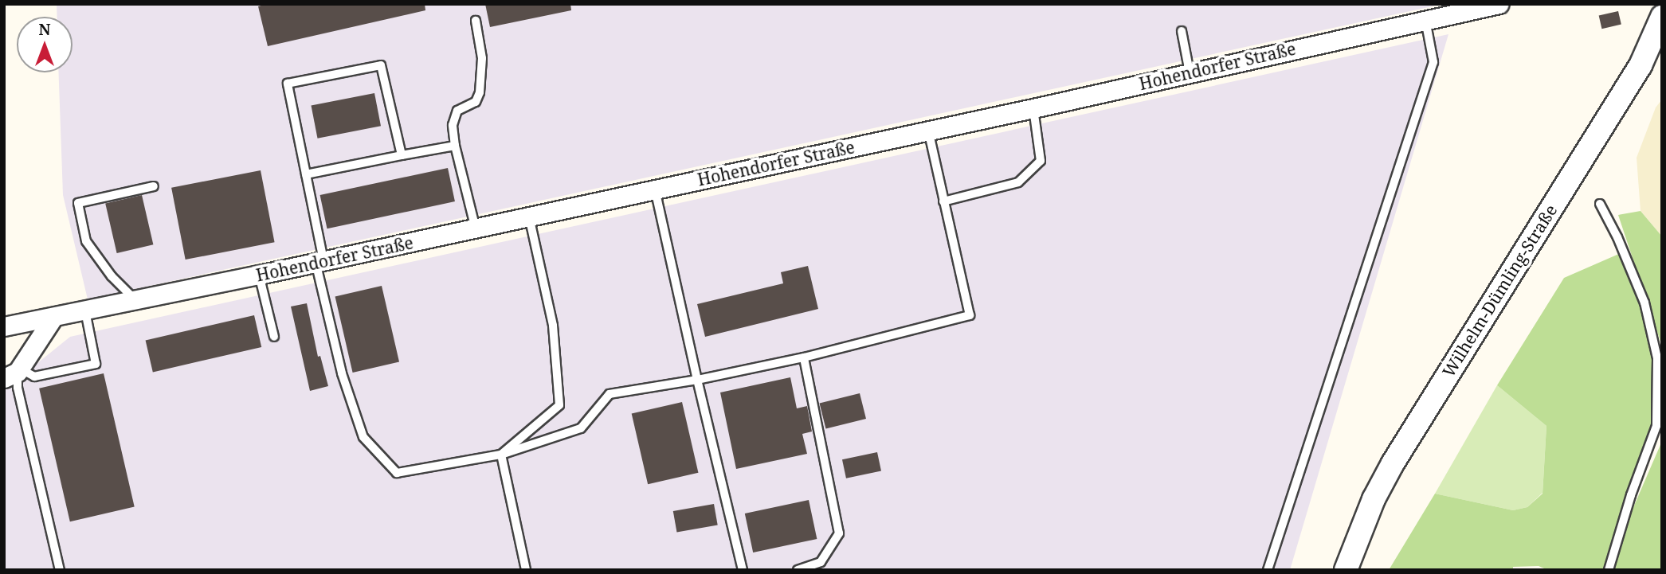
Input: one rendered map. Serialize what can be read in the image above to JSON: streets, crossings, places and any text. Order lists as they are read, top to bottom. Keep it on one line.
{"streets":{"street":["Hohendorfer Straße","Wilhelm-Dümling-Straße"]},"north":"top"}
